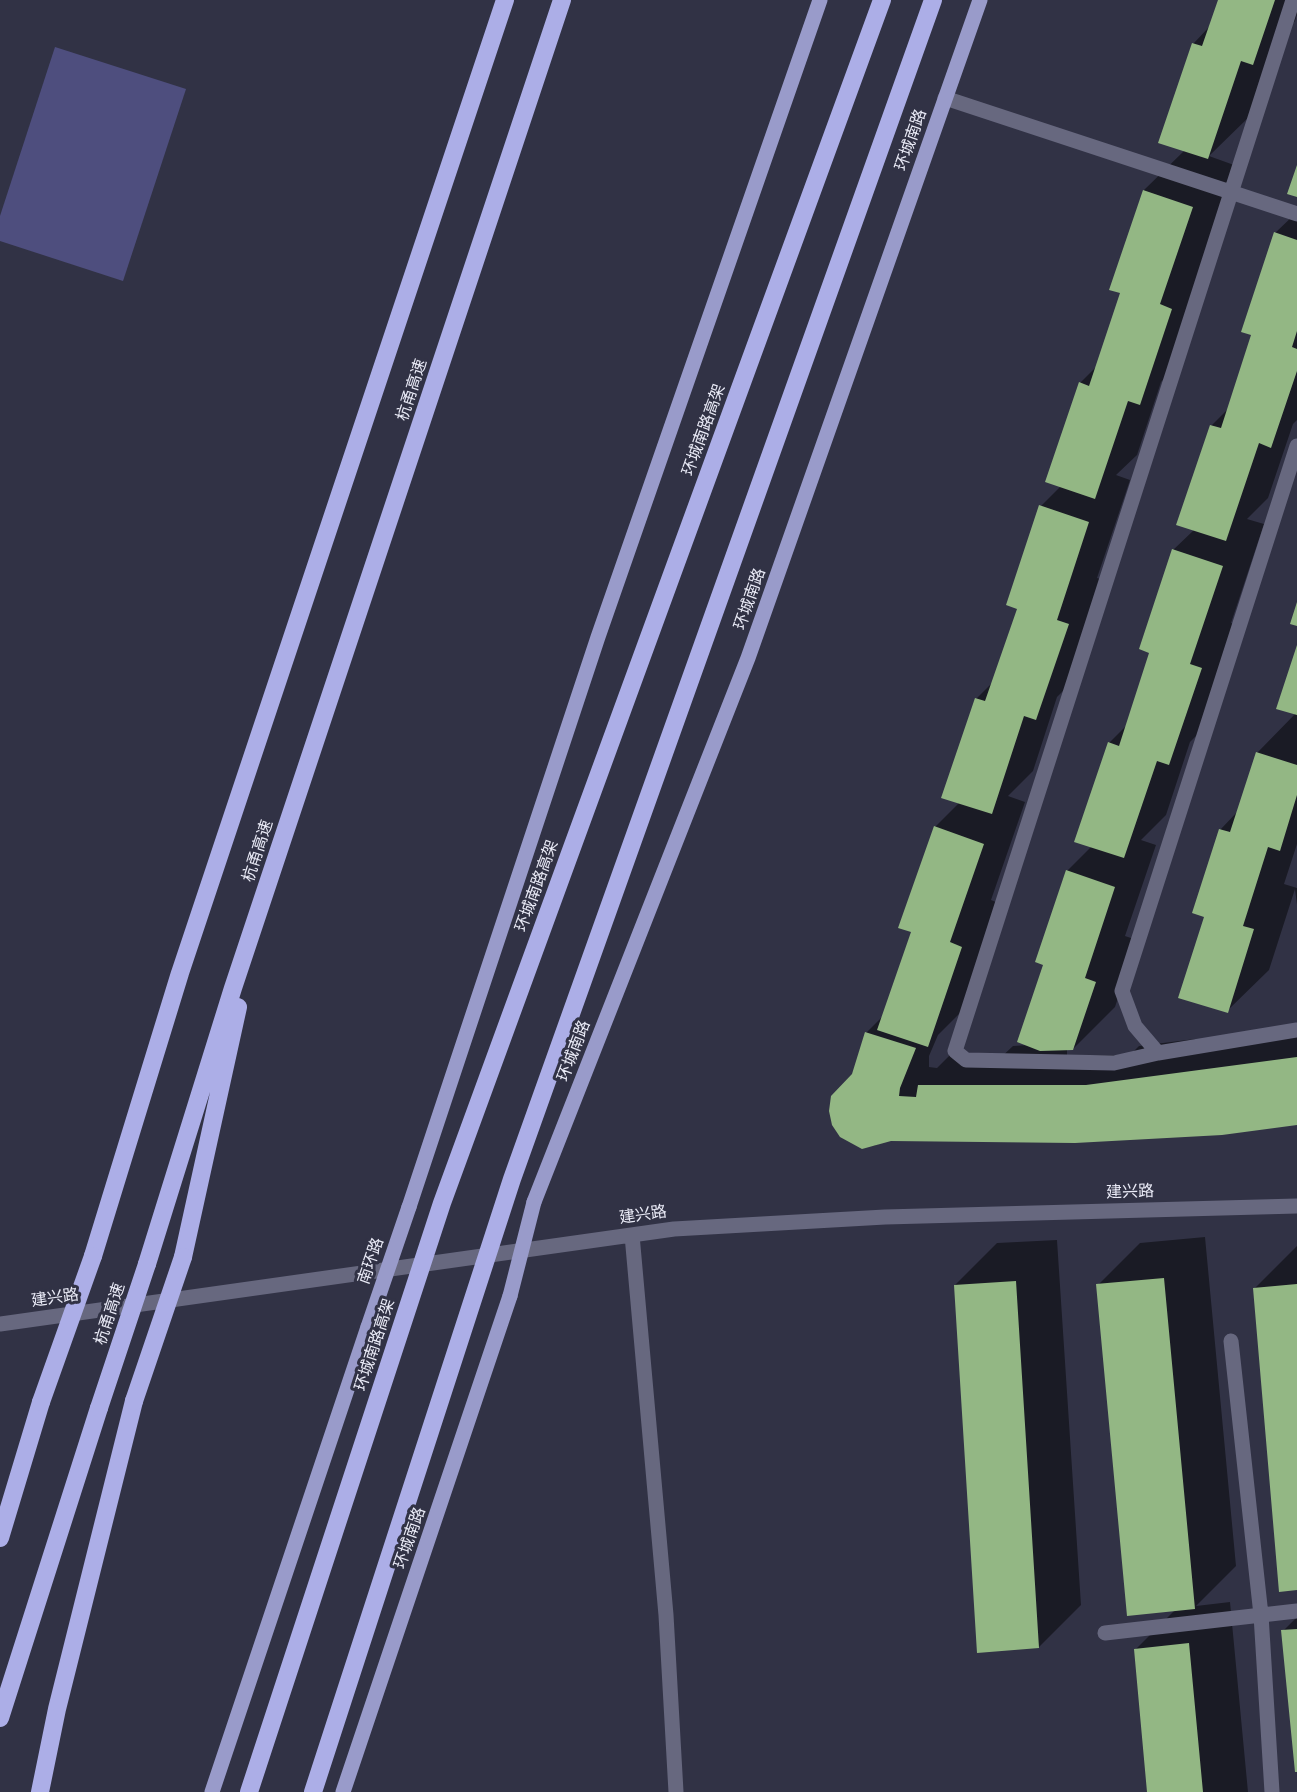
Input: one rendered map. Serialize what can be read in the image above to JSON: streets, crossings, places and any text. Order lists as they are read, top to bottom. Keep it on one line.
{"streets":{"highway":["杭甬高速","环城南路高架"],"main road":["环城南路","南环路"],"street":["建兴路"]}}
